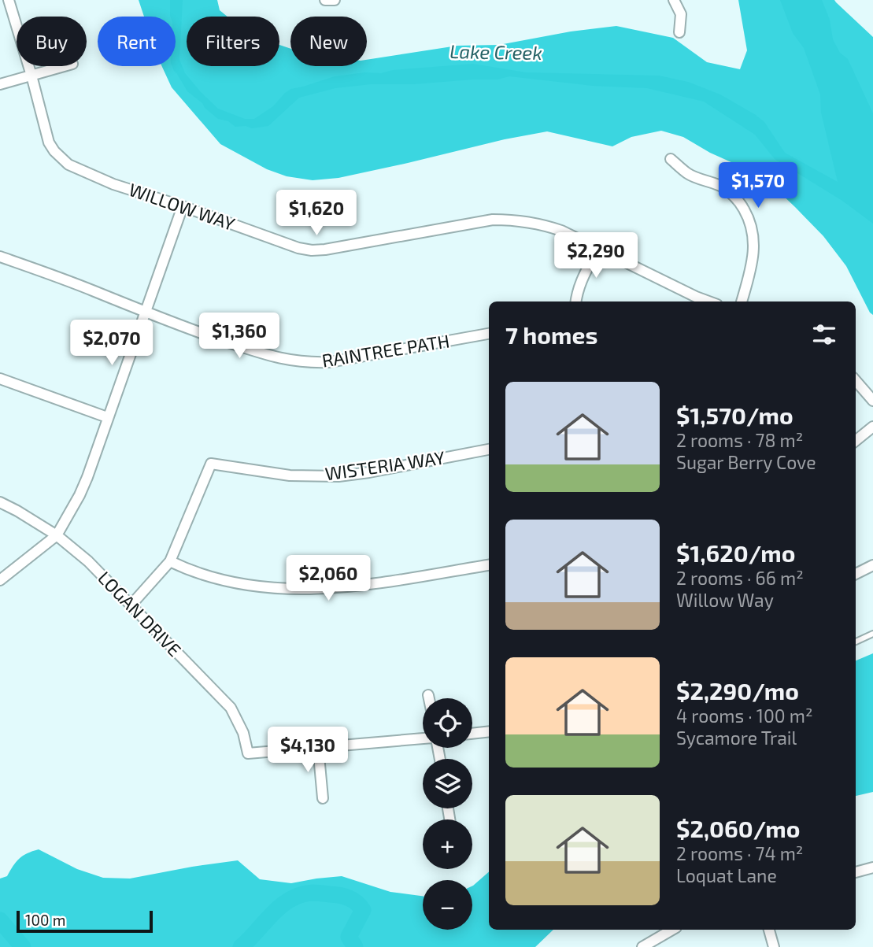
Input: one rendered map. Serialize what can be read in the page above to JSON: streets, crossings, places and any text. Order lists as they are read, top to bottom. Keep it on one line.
{"streets":{"street":["WILLOW WAY","RAINTREE PATH","WISTERIA WAY","LOGAN DRIVE"]},"crossings":[["WISTERIA WAY","LOGAN DRIVE"]],"water":["Lake Creek"],"scale_bar":"100 m","page":{"chip":["Buy","Rent","Filters","New"],"price":["$1,570","$1,620","$2,290","$1,360","$2,070","$2,060","$4,130"],"heading":"7 homes","list":[{"name":"$1,570/mo","note":"2 rooms · 78 m² · Sugar Berry Cove"},{"name":"$1,620/mo","note":"2 rooms · 66 m² · Willow Way"},{"name":"$2,290/mo","note":"4 rooms · 100 m² · Sycamore Trail"},{"name":"$2,060/mo","note":"2 rooms · 74 m² · Loquat Lane"}],"map_buttons":["+","−"],"scale":"100 m"}}
